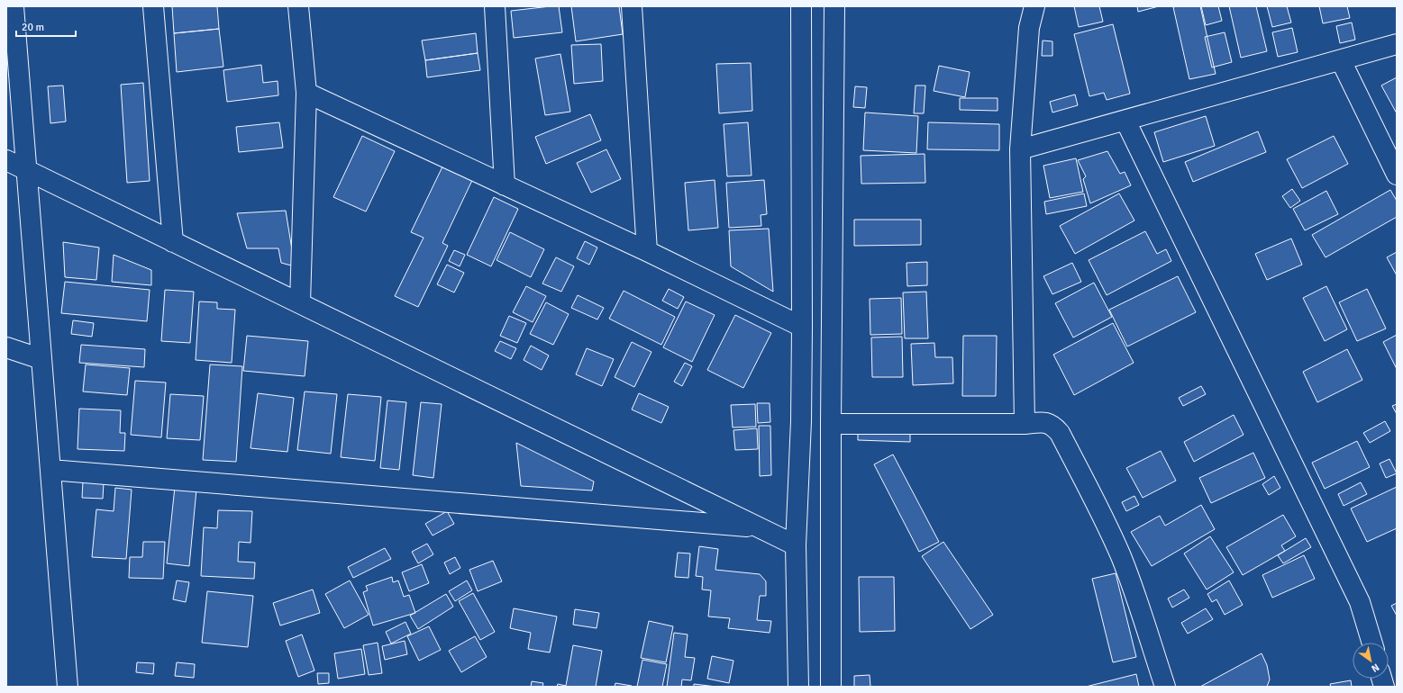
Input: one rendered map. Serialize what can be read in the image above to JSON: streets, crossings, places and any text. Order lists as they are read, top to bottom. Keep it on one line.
{"scale_bar":"20 m","north":"bottom right"}
